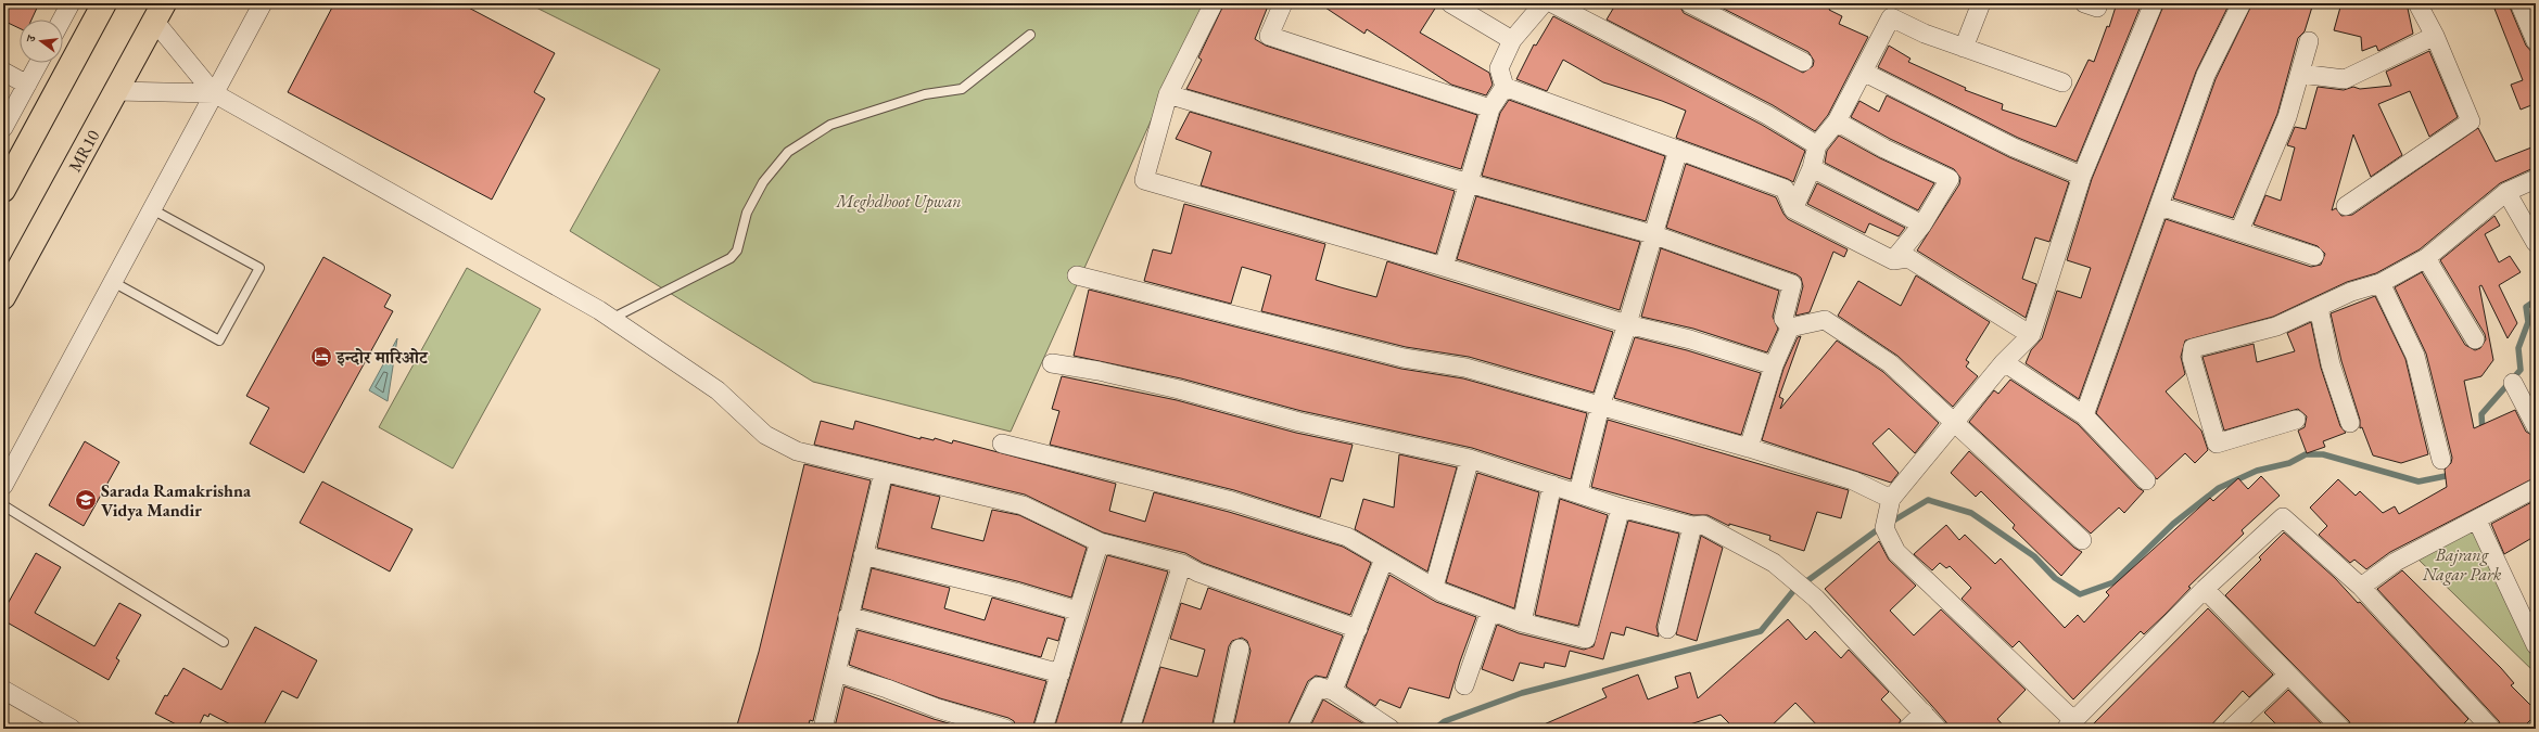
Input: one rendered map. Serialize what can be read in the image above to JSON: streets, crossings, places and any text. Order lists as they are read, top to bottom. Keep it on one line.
{"streets":{"main road":["MR10"]},"parks":["Meghdhoot Upwan","Bajrang Nagar Park"],"places":{"hotel":["इन्दोर मारिओट"],"school or university":["Sarada Ramakrishna Vidya Mandir"]},"north":"left"}
